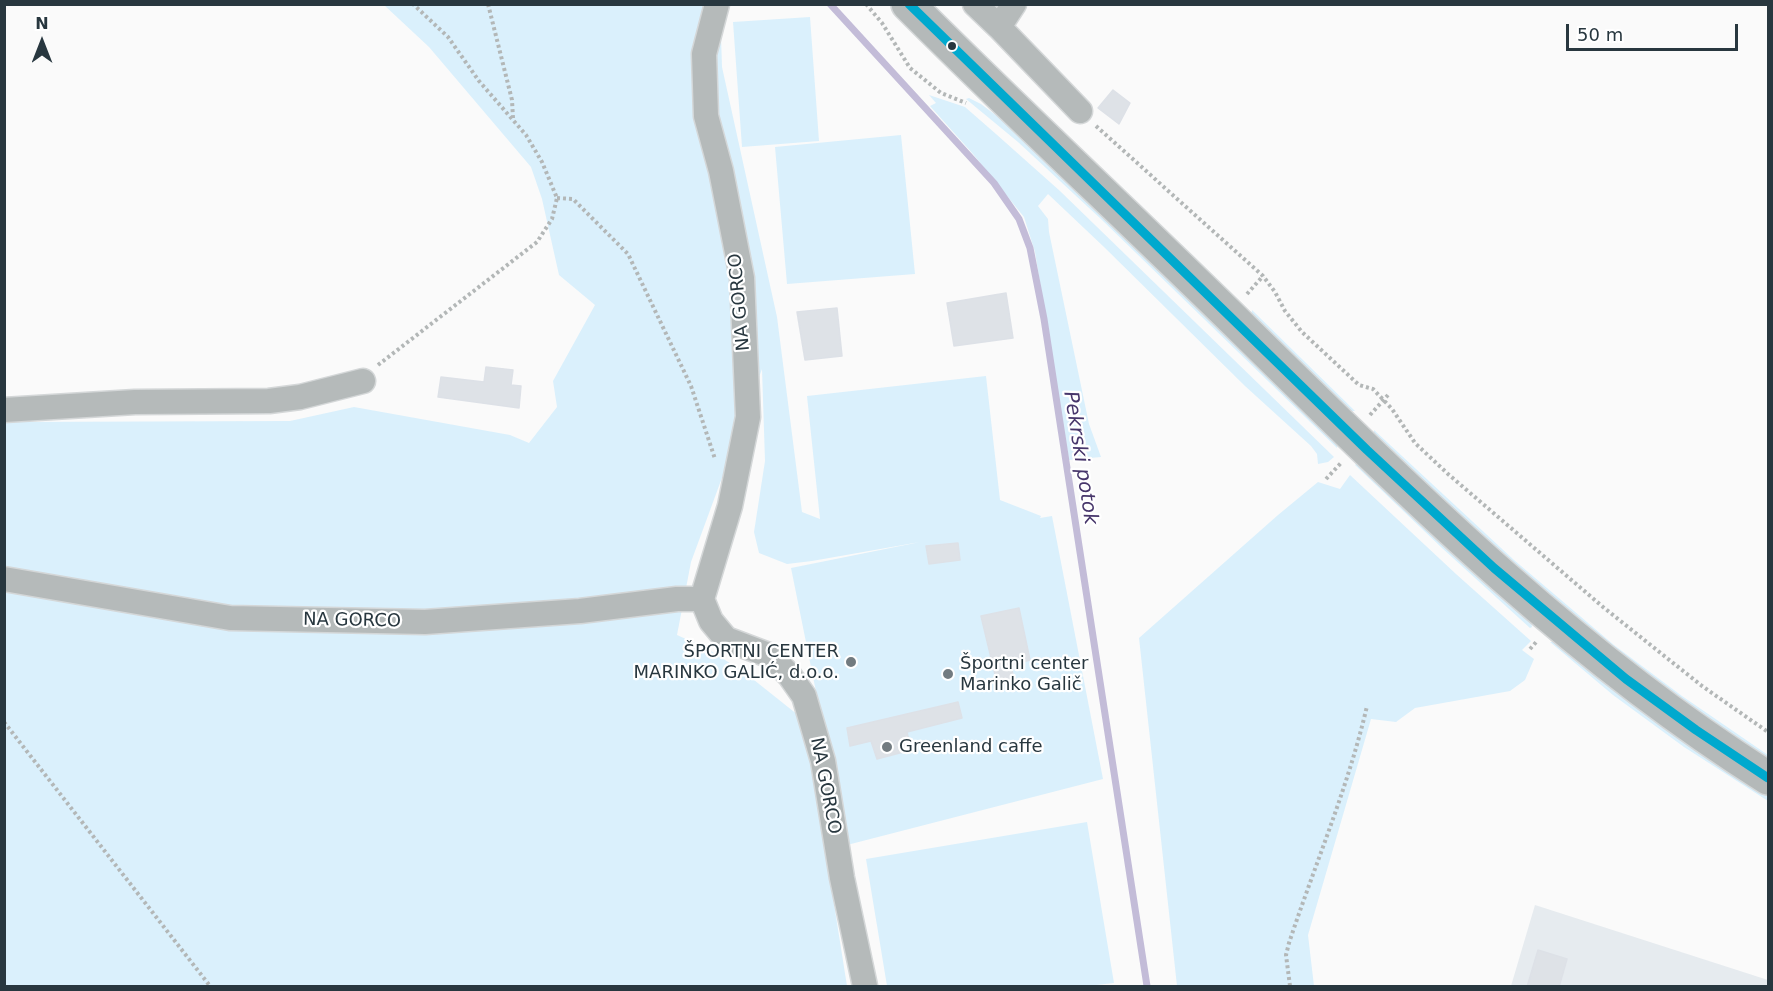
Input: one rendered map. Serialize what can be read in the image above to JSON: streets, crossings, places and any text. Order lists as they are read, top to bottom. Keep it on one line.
{"streets":{"street":["NA GORCO"]},"water":["Pekrski potok"],"places":["ŠPORTNI CENTER MARINKO GALIĆ, d.o.o.","Športni center Marinko Galič","Greenland caffe"],"scale_bar":"50 m","north":"top"}
